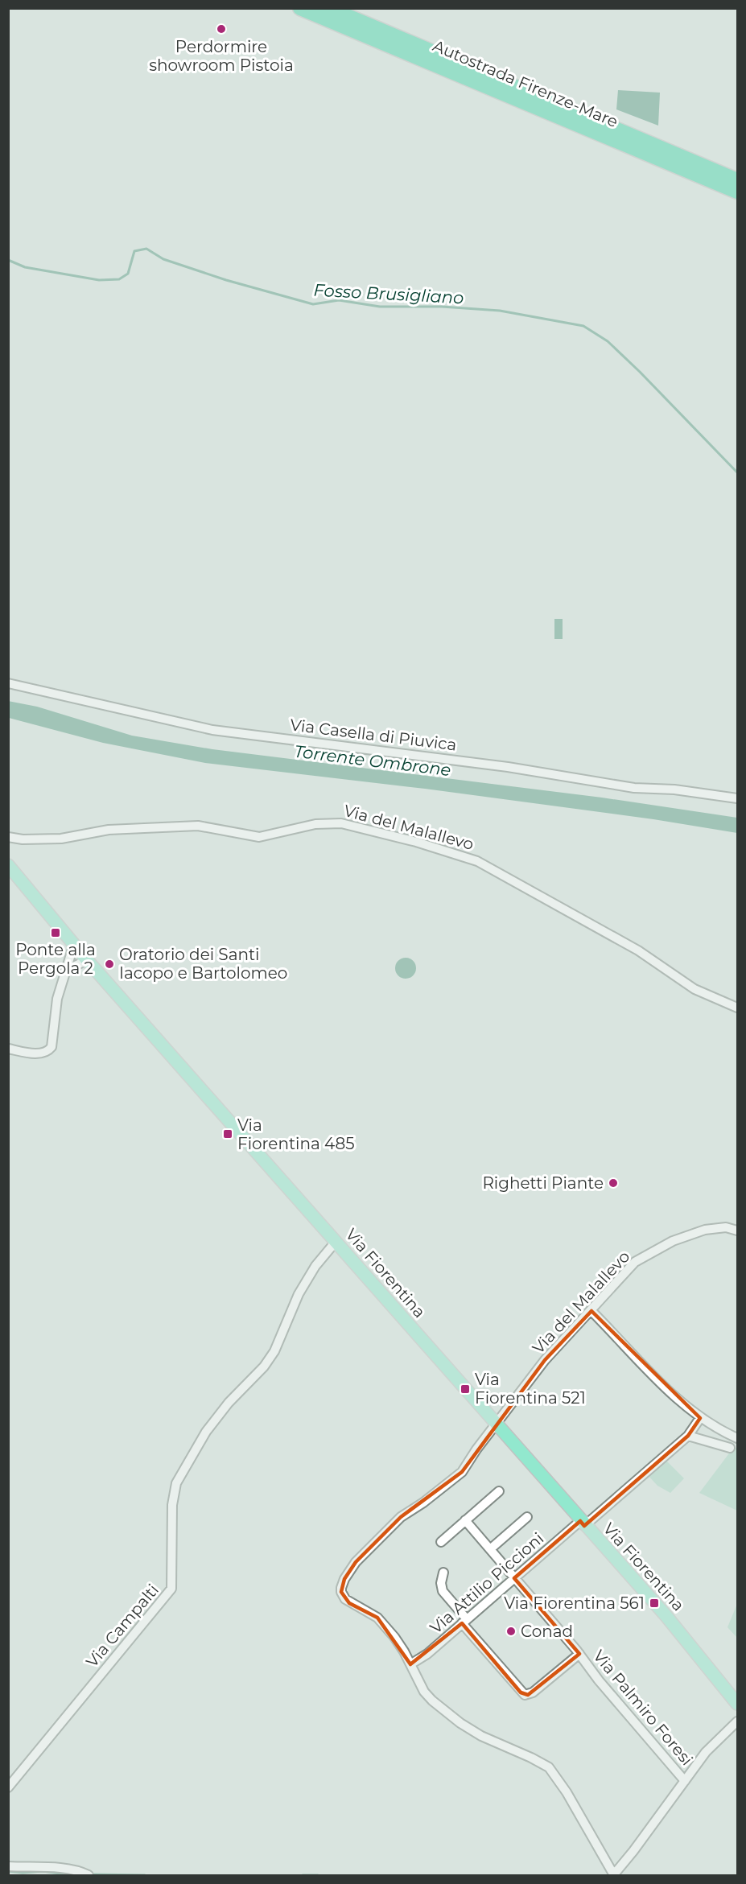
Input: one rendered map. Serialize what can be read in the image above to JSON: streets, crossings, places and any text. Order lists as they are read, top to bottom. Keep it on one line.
{"streets":{"highway":["Autostrada Firenze-Mare"],"main road":["Via Fiorentina"],"street":["Via Casella di Piuvica","Via del Malallevo","Via Attilio Piccioni","Via Campalti","Via Palmiro Foresi"]},"crossings":[["Via del Malallevo","Via Fiorentina"],["Via del Malallevo","Via Attilio Piccioni"],["Via Fiorentina","Via Attilio Piccioni"],["Via Fiorentina","Via Campalti"],["Via Attilio Piccioni","Via Palmiro Foresi"]],"water":["Fosso Brusigliano","Torrente Ombrone"],"places":{"other":["Perdormire showroom Pistoia","Oratorio dei Santi Iacopo e Bartolomeo","Righetti Piante","Conad"],"transit":["Ponte alla Pergola 2","Via Fiorentina 485","Via Fiorentina 521","Via Fiorentina 561"]}}
